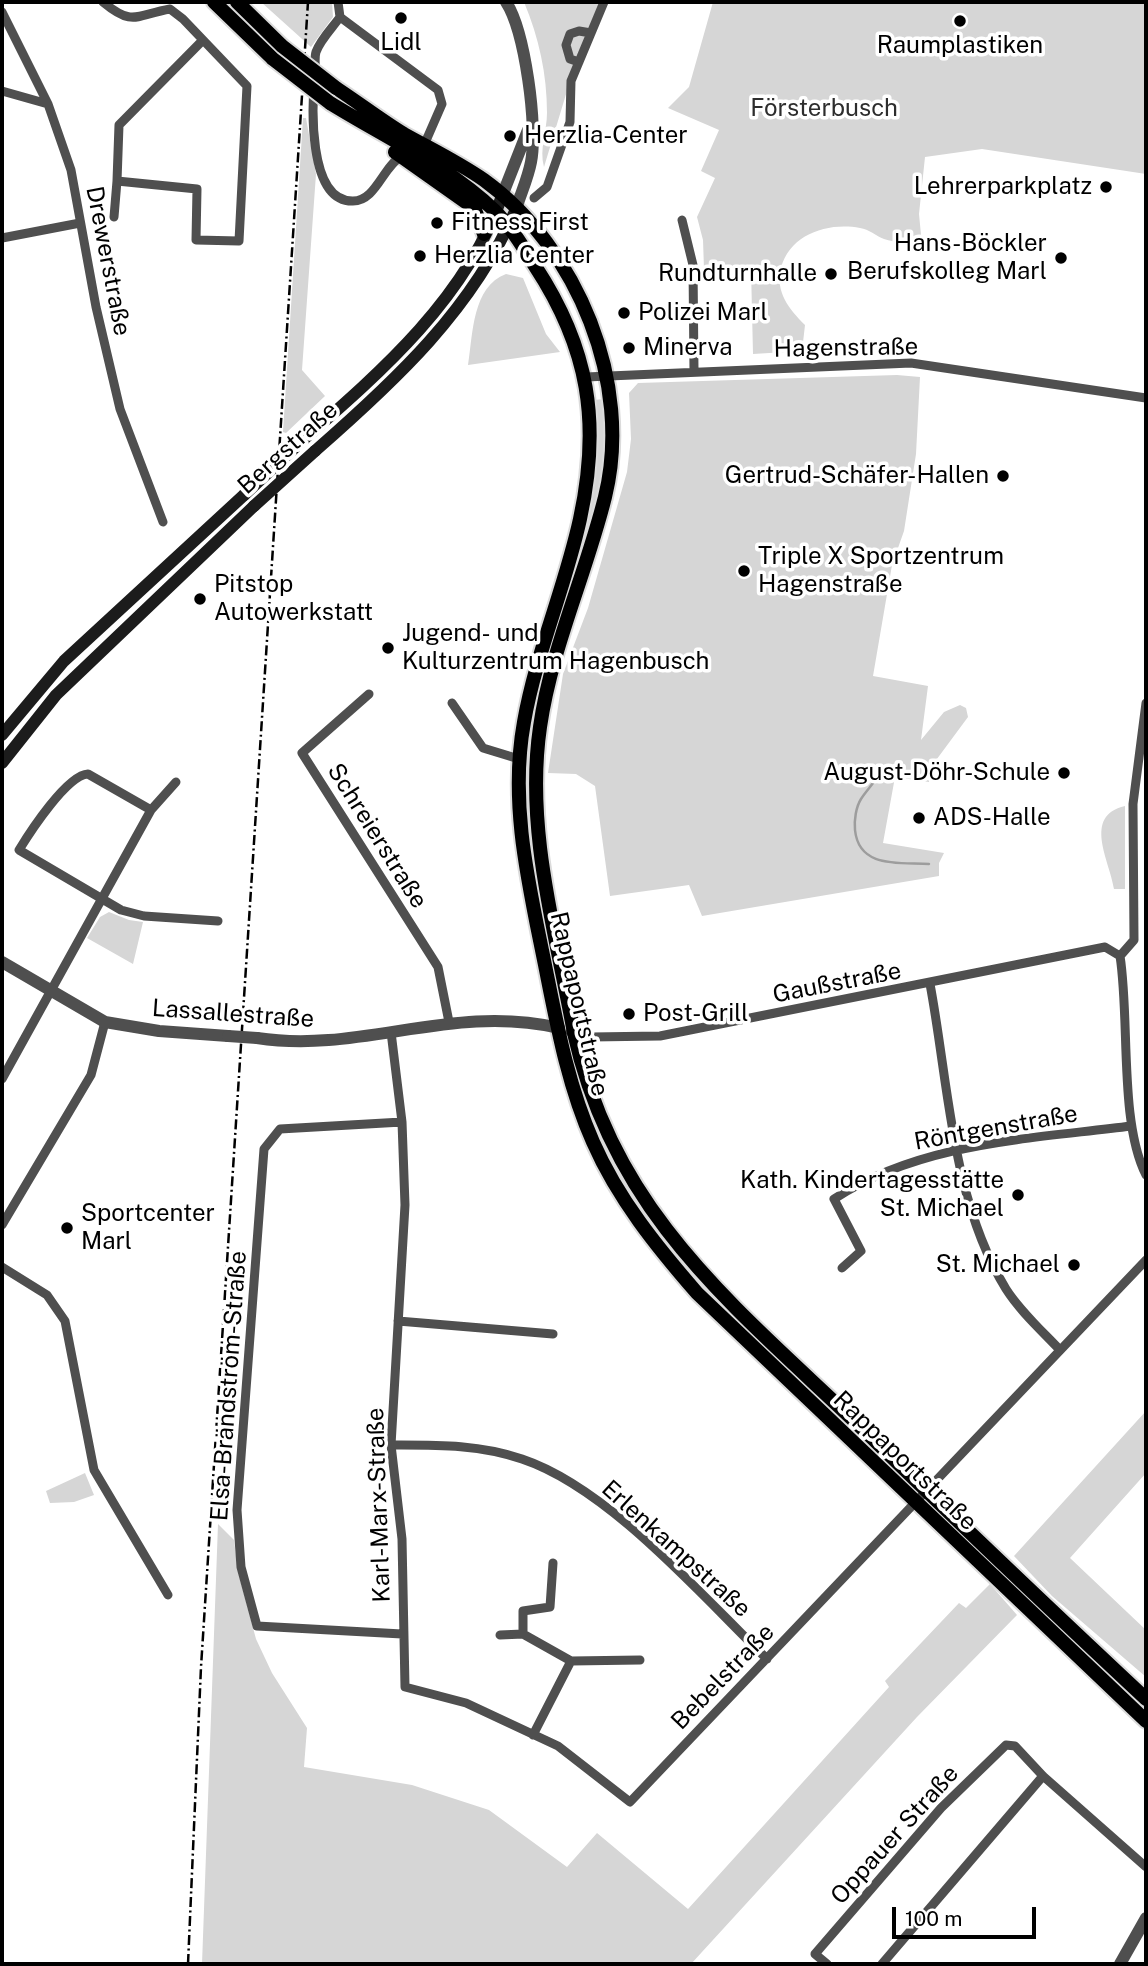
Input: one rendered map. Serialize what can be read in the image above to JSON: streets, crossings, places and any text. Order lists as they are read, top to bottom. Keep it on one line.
{"streets":{"main road":["Bergstraße","Rappaportstraße"],"street":["Drewerstraße","Hagenstraße","Schreierstraße","Gaußstraße","Lassallestraße","Röntgenstraße","Elsa-Brändström-Straße","Karl-Marx-Straße","Erlenkampstraße","Bebelstraße","Oppauer Straße"]},"crossings":[["Hagenstraße","Rappaportstraße"],["Bergstraße","Rappaportstraße"],["Schreierstraße","Lassallestraße"],["Gaußstraße","Rappaportstraße"],["Gaußstraße","Lassallestraße"],["Rappaportstraße","Lassallestraße"],["Rappaportstraße","Bebelstraße"],["Lassallestraße","Karl-Marx-Straße"],["Elsa-Brändström-Straße","Karl-Marx-Straße"],["Karl-Marx-Straße","Erlenkampstraße"],["Karl-Marx-Straße","Bebelstraße"],["Erlenkampstraße","Bebelstraße"]],"parks":["Försterbusch"],"places":["Lidl","Raumplastiken","Herzlia-Center","Lehrerparkplatz","Fitness First","Herzlia Center","Hans-Böckler Berufskolleg Marl","Rundturnhalle","Polizei Marl","Minerva","Gertrud-Schäfer-Hallen","Triple X Sportzentrum Hagenstraße","Pitstop Autowerkstatt","Jugend- und Kulturzentrum Hagenbusch","August-Döhr-Schule","ADS-Halle","Post-Grill","Kath. Kindertagesstätte St. Michael","Sportcenter Marl","St. Michael"],"scale_bar":"100 m"}
